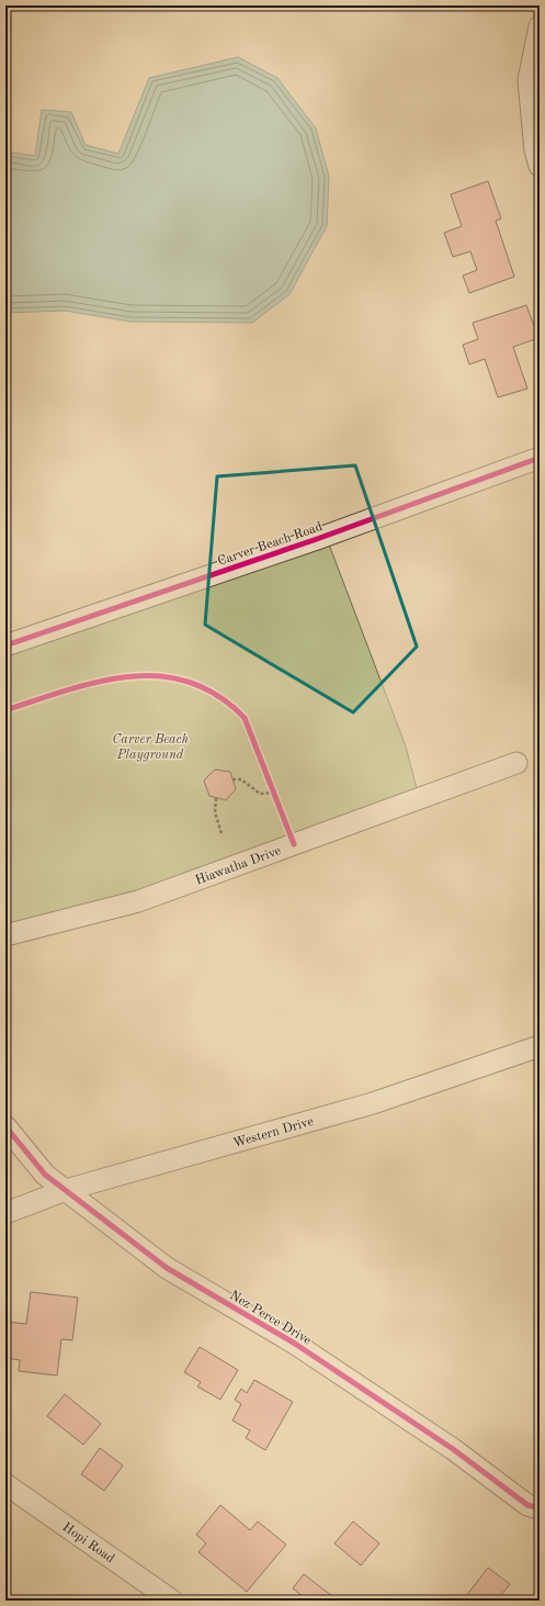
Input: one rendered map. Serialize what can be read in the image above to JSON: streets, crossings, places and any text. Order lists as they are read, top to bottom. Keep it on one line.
{"streets":{"street":["Carver Beach Road","Hiawatha Drive","Western Drive","Nez Perce Drive","Hopi Road"]},"crossings":[["Western Drive","Nez Perce Drive"]],"parks":["Carver Beach Playground"]}
